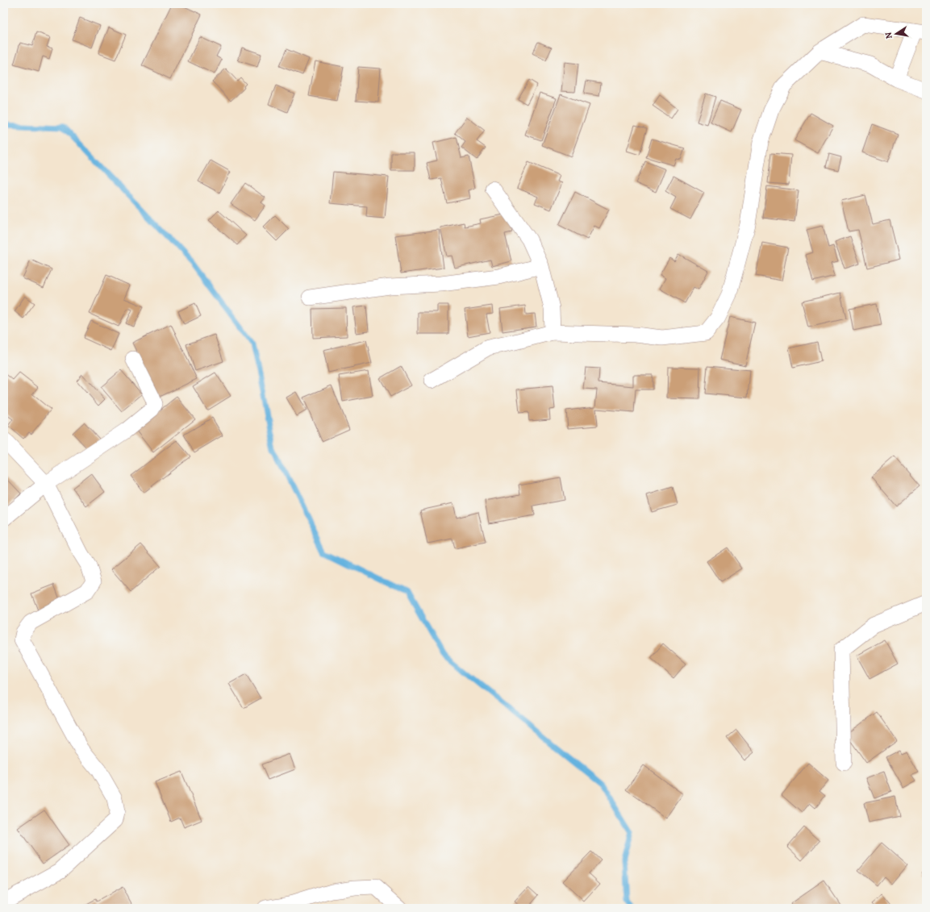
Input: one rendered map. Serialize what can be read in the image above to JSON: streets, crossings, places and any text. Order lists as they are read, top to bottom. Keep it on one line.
{"north":"left"}
